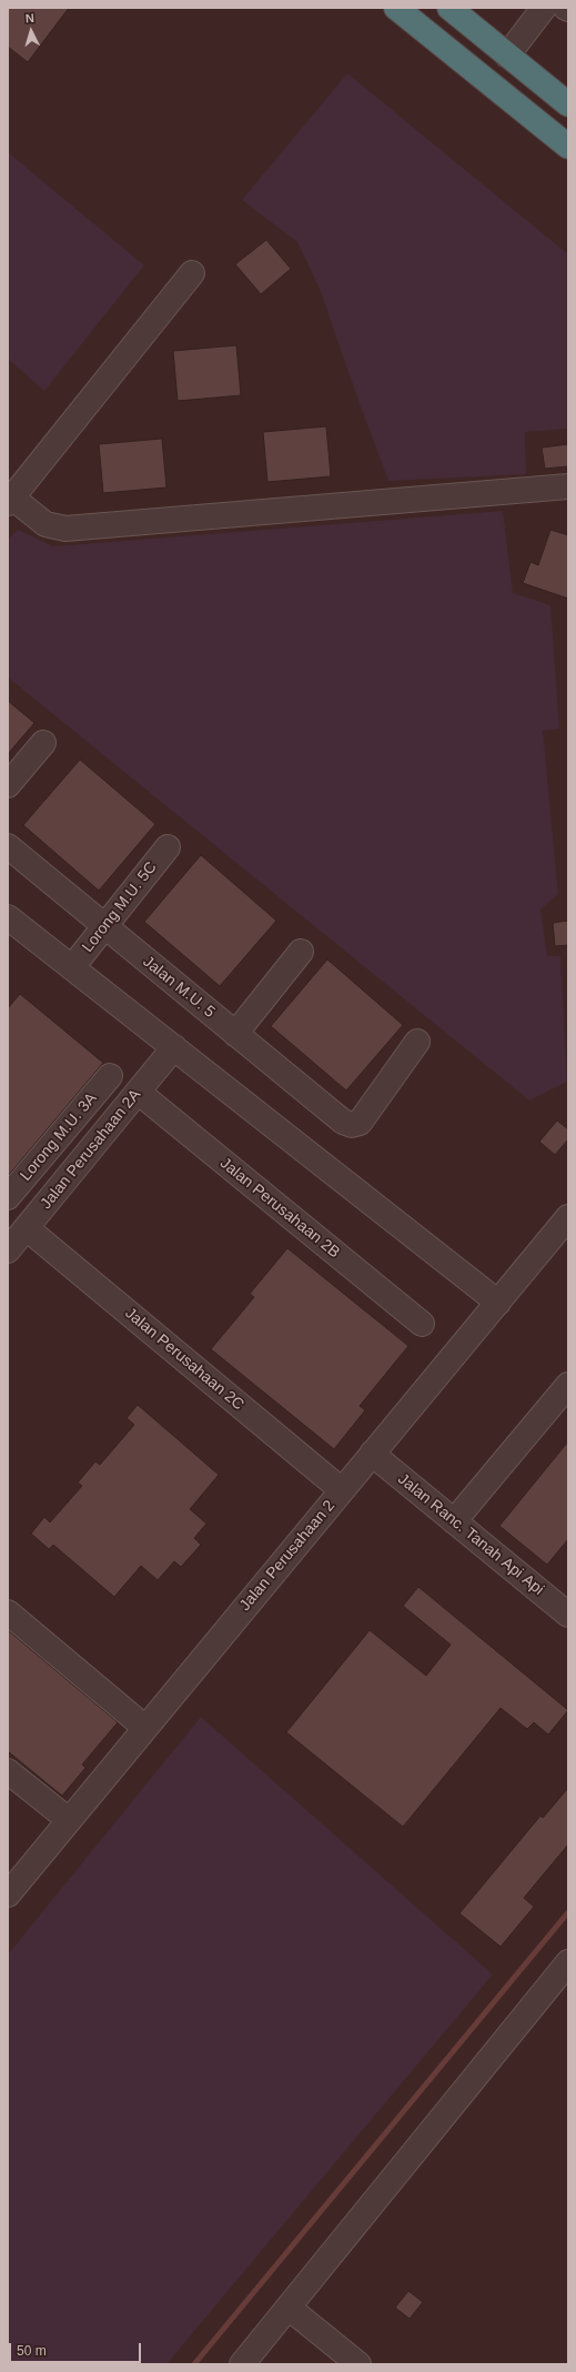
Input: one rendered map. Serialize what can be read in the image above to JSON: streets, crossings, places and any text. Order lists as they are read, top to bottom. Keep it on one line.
{"streets":{"street":["Lorong M.U. 5C","Jalan M.U. 5","Lorong M.U. 3A","Jalan Perusahaan 2A","Jalan Perusahaan 2B","Jalan Perusahaan 2C","Jalan Ranc. Tanah Api Api","Jalan Perusahaan 2"]},"crossings":[["Lorong M.U. 5C","Jalan M.U. 5"],["Jalan Perusahaan 2A","Jalan Perusahaan 2B"],["Jalan Perusahaan 2A","Jalan Perusahaan 2C"],["Jalan Perusahaan 2C","Jalan Perusahaan 2"],["Jalan Ranc. Tanah Api Api","Jalan Perusahaan 2"]],"scale_bar":"50 m","north":"top"}
